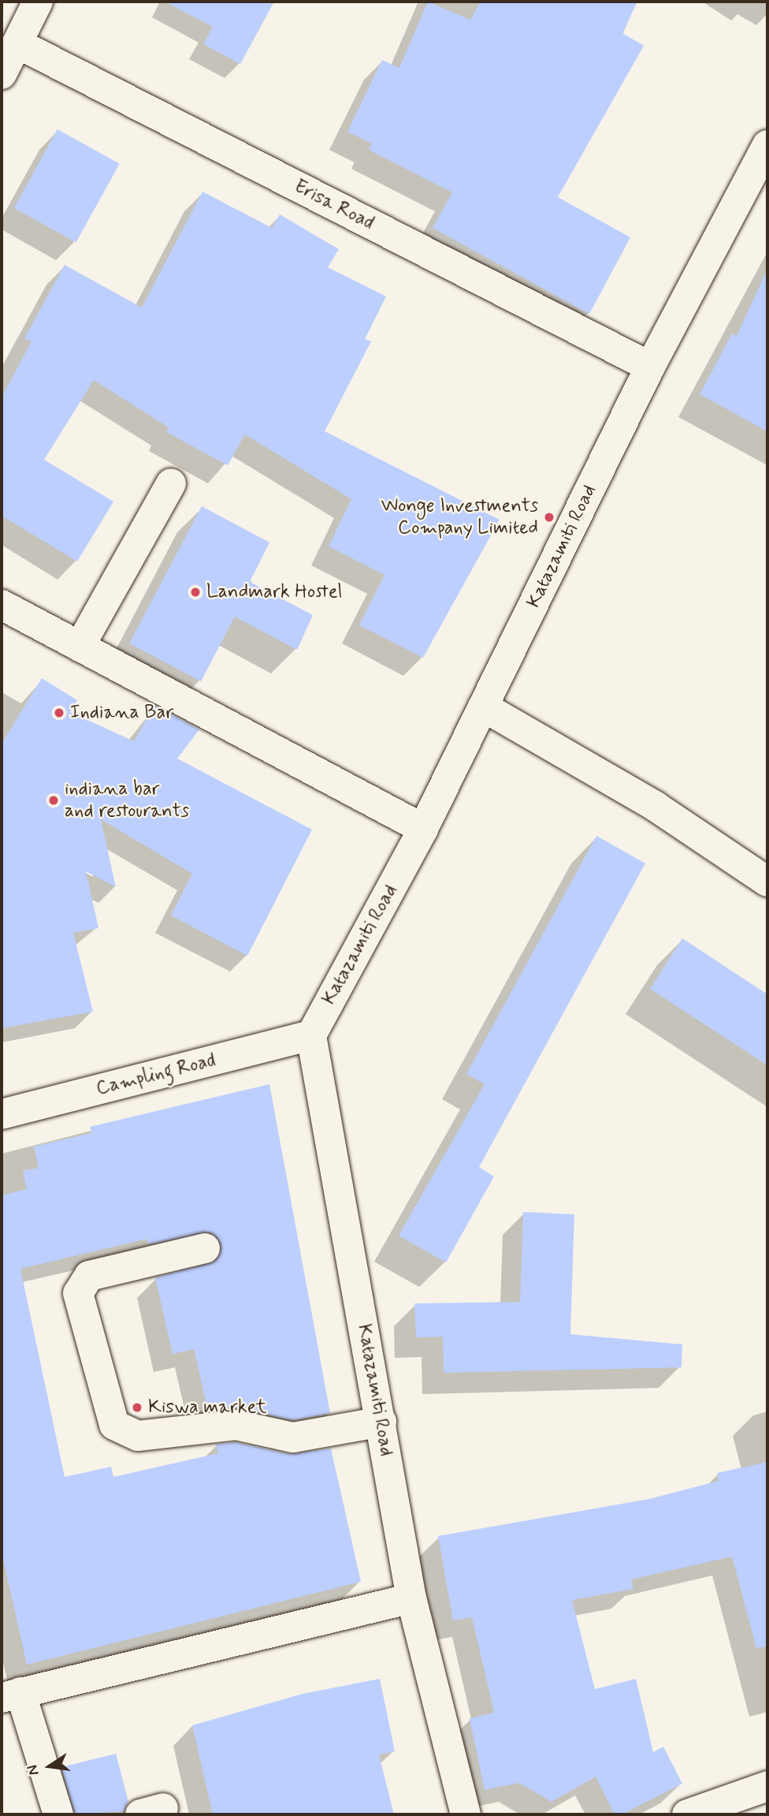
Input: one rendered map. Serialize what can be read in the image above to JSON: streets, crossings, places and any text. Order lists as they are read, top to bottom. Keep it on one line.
{"streets":{"street":["Erisa Road","Katazamiti Road","Campling Road"]},"crossings":[["Erisa Road","Katazamiti Road"],["Katazamiti Road","Campling Road"]],"places":["Wonge Investments Company Limited","Landmark Hostel","Indiana Bar","indiana bar and restourants","Kiswa market"],"north":"left"}
